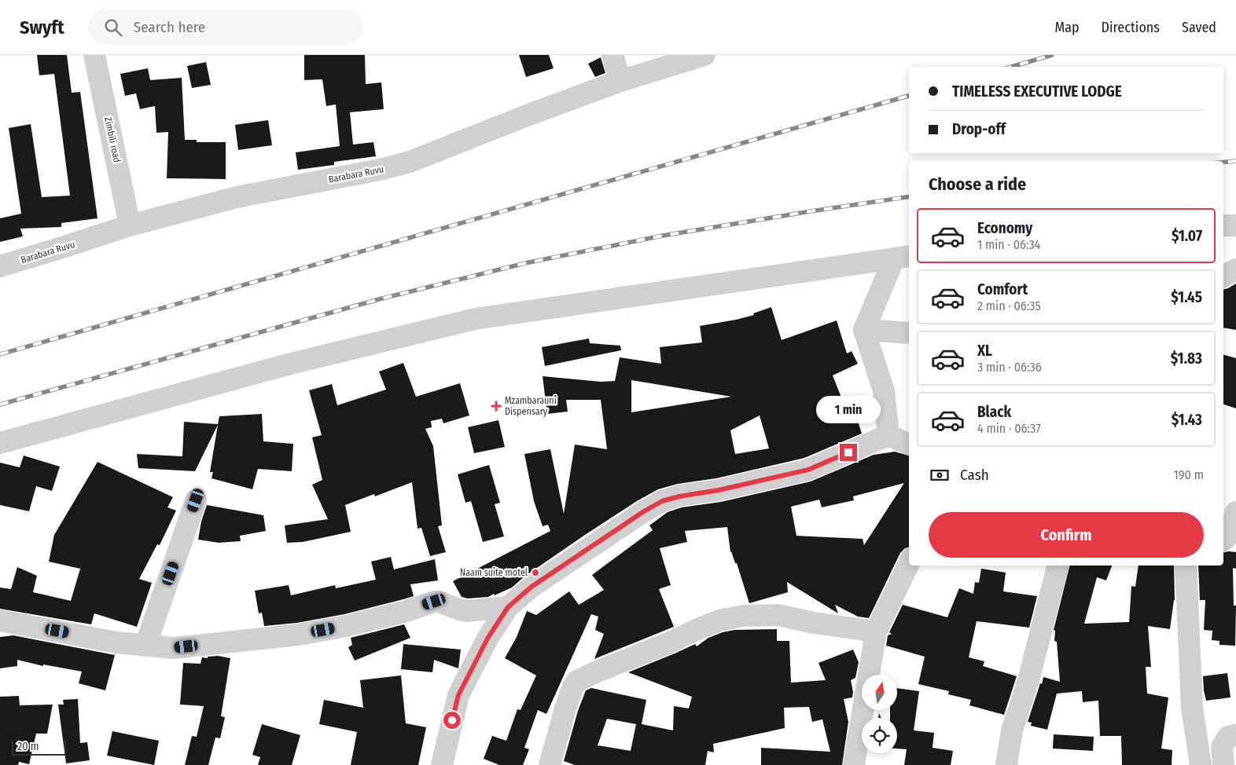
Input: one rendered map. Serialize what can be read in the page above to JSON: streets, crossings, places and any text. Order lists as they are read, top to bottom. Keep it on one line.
{"streets":{"street":["Zimbili road","Barabara Ruvu"]},"crossings":[["Zimbili road","Barabara Ruvu"]],"places":{"health":["Mzambarauni Dispensary"],"other":["Naam suite motel"]},"scale_bar":"20 m","north":"top","page":{"header":"Swyft","search":"Search here","nav":["Map","Directions","Saved"],"banner":["TIMELESS EXECUTIVE LODGE","Drop-off"],"heading":"Choose a ride","list":[{"name":"Economy","note":"1 min · 06:34","value":"$1.07"},{"name":"Comfort","note":"2 min · 06:35","value":"$1.45"},{"name":"XL","note":"3 min · 06:36","value":"$1.83"},{"name":"Black","note":"4 min · 06:37","value":"$1.43"}],"bubble":"1 min","pay":["Cash","190 m"],"buttons":"Confirm","scale":"20 m"}}
